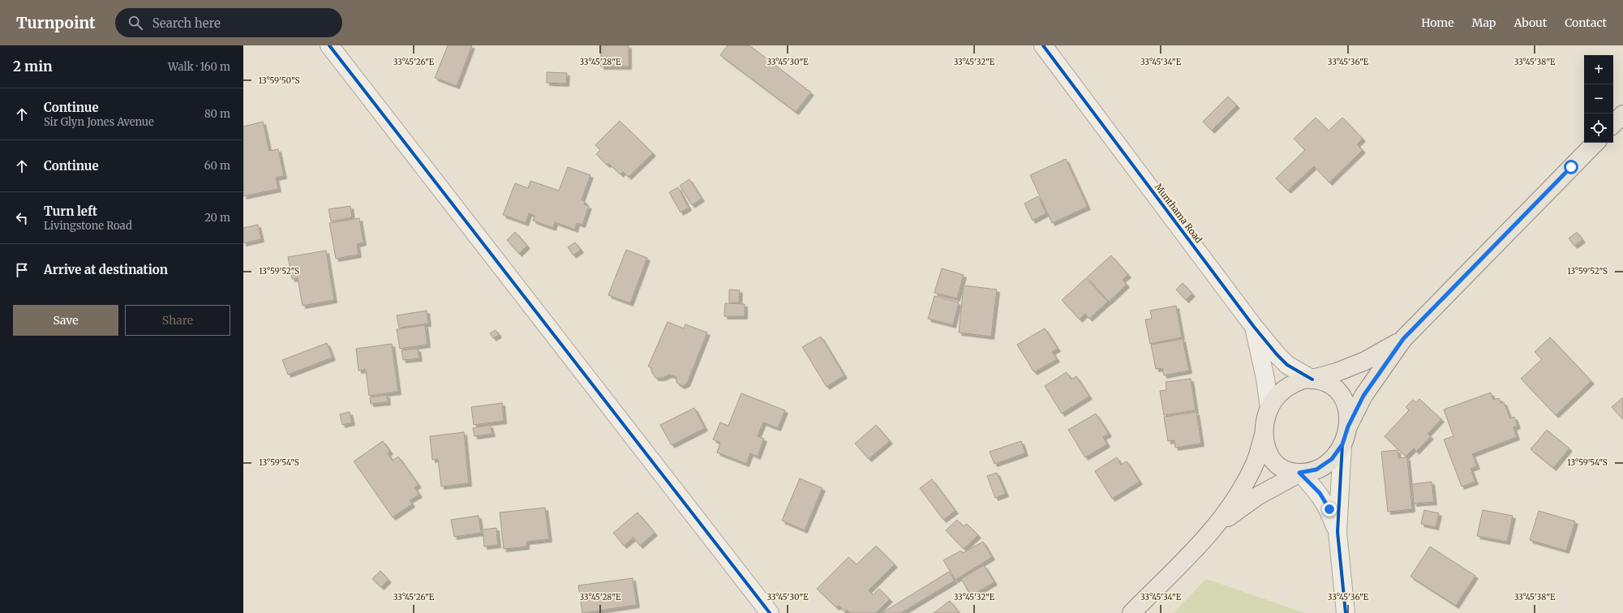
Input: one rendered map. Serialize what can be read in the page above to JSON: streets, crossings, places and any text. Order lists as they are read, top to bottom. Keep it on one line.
{"streets":{"street":["Munthama Road"]},"page":{"header":"Turnpoint","search":"Search here","nav":["Home","Map","About","Contact"],"heading":["2 min","Walk · 160 m"],"map_buttons":["+","−"],"list":[["Continue","Sir Glyn Jones Avenue","80 m"],["Continue","60 m"],["Turn left","Livingstone Road","20 m"],"Arrive at destination"],"buttons":["Save","Share"]},"coordinates":["33°45'26\"E","33°45'28\"E","33°45'30\"E","33°45'32\"E","33°45'34\"E","33°45'36\"E","33°45'38\"E","13°59'50\"S","13°59'52\"S","13°59'54\"S"]}
